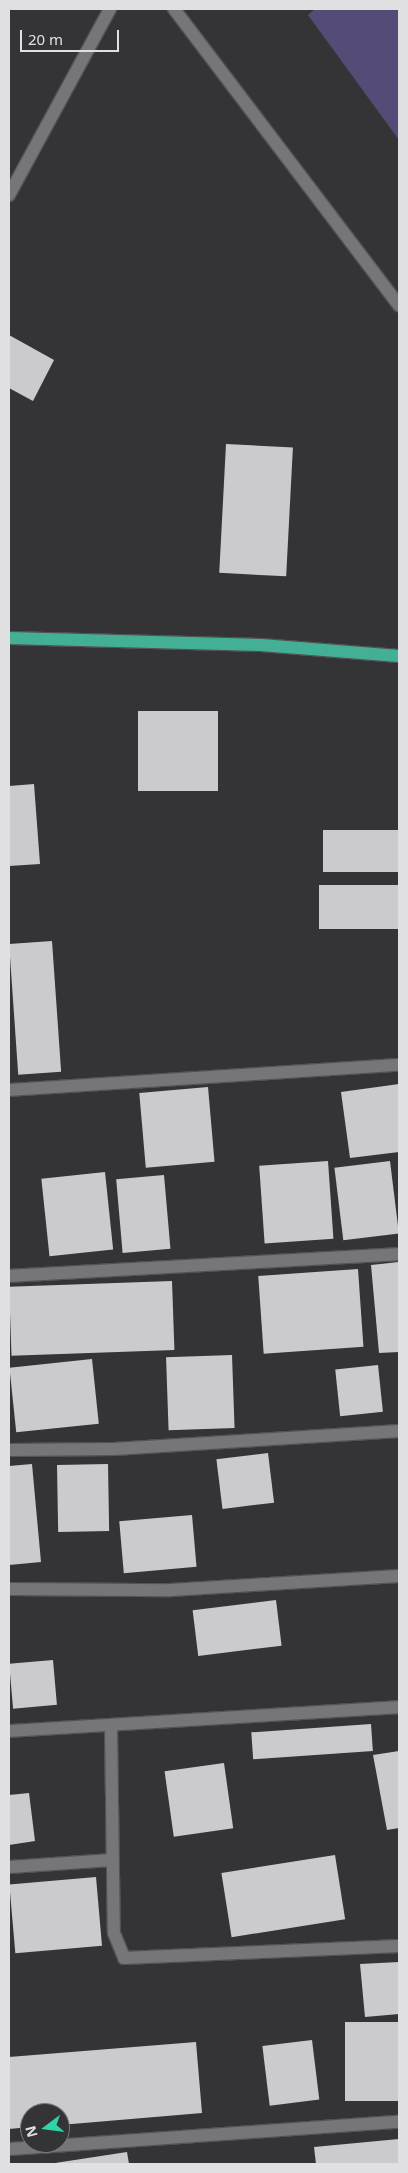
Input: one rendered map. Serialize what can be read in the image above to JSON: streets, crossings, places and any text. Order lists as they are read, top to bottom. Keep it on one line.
{"scale_bar":"20 m","north":"left"}
